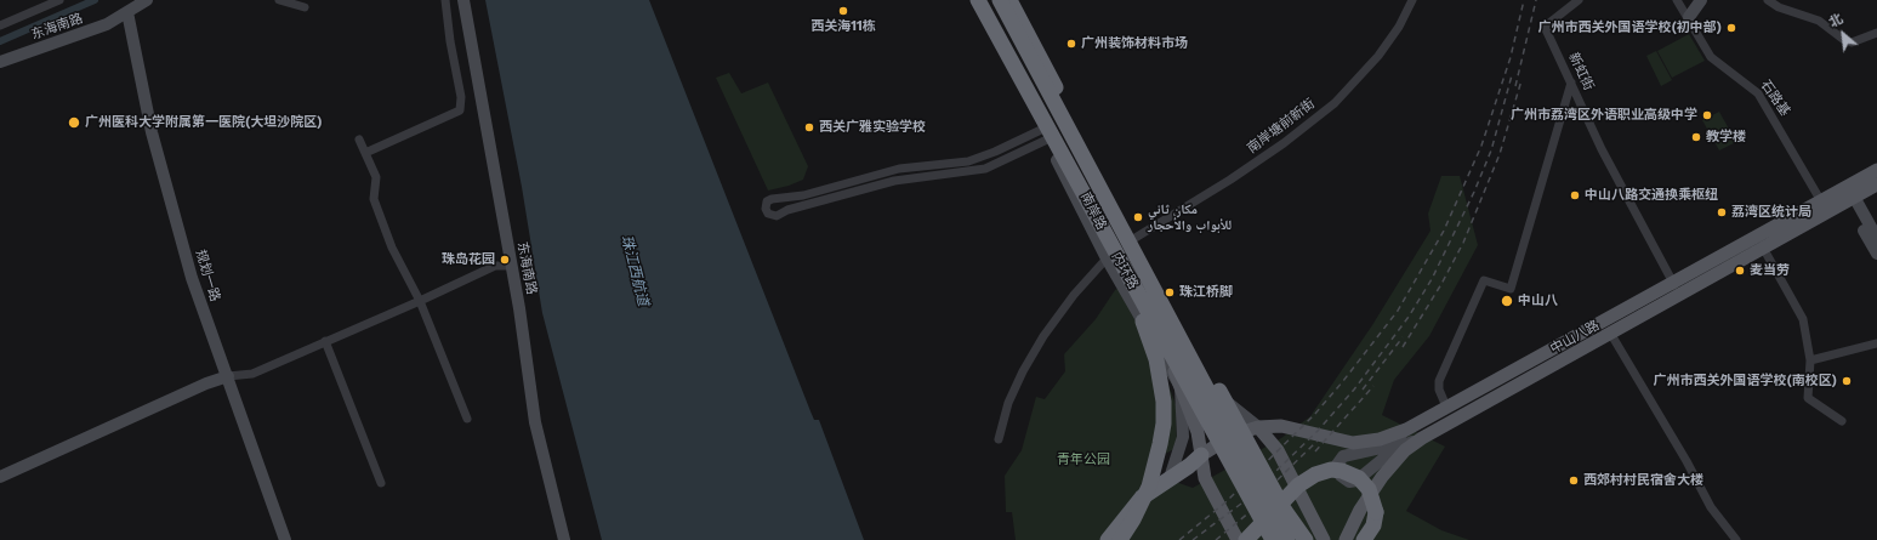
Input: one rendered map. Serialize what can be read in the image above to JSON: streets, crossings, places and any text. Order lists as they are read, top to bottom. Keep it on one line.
{"streets":{"highway":["内环路"],"main road":["南岸路","中山八路"],"street":["东海南路","新虹街","石路基","南岸塘前新街","规划一路"]},"crossings":[["东海南路","规划一路"],["新虹街","中山八路"],["石路基","中山八路"],["南岸路","内环路"],["南岸路","中山八路"]],"water":["珠江西航道"],"parks":["青年公园"],"places":["西关海11栋","广州市西关外国语学校(初中部)","广州装饰材料市场","广州市荔湾区外语职业高级中学","广州医科大学附属第一医院(大坦沙院区)","西关广雅实验学校","教学楼","中山八路交通换乘枢纽","荔湾区统计局","مكان ثاني للأبواب والأحجار","珠岛花园","麦当劳","珠江桥脚","中山八","广州市西关外国语学校(南校区)","西郊村村民宿舍大楼"],"north":"top left"}
